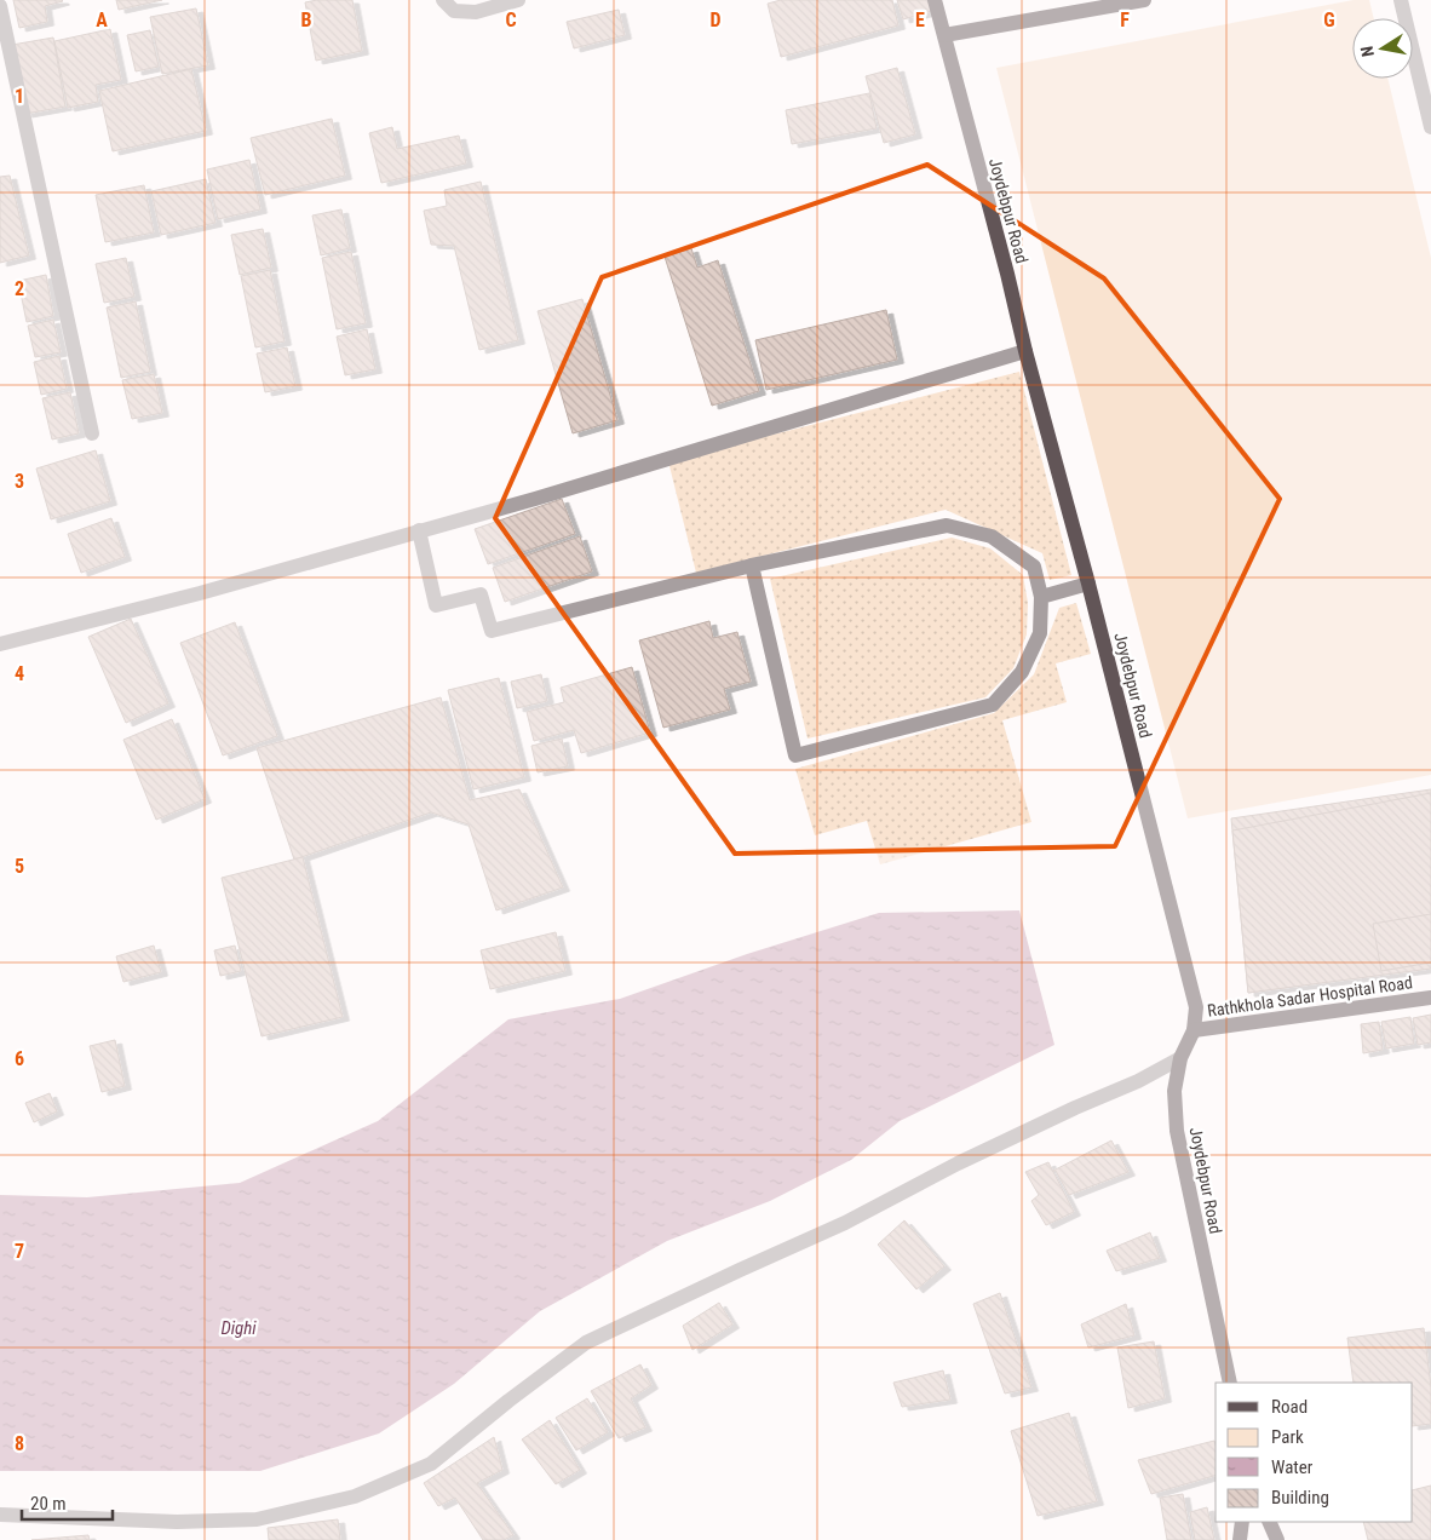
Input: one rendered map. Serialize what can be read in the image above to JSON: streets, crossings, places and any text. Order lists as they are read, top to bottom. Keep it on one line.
{"streets":{"main road":["Joydebpur Road","Rathkhola Sadar Hospital Road"]},"crossings":[["Joydebpur Road","Rathkhola Sadar Hospital Road"]],"water":["Dighi"],"legend":["Road","Park","Water","Building"],"scale_bar":"20 m","north":"left","grid":{"columns":["A","B","C","D","E","F","G"],"rows":["1","2","3","4","5","6","7","8"]}}
